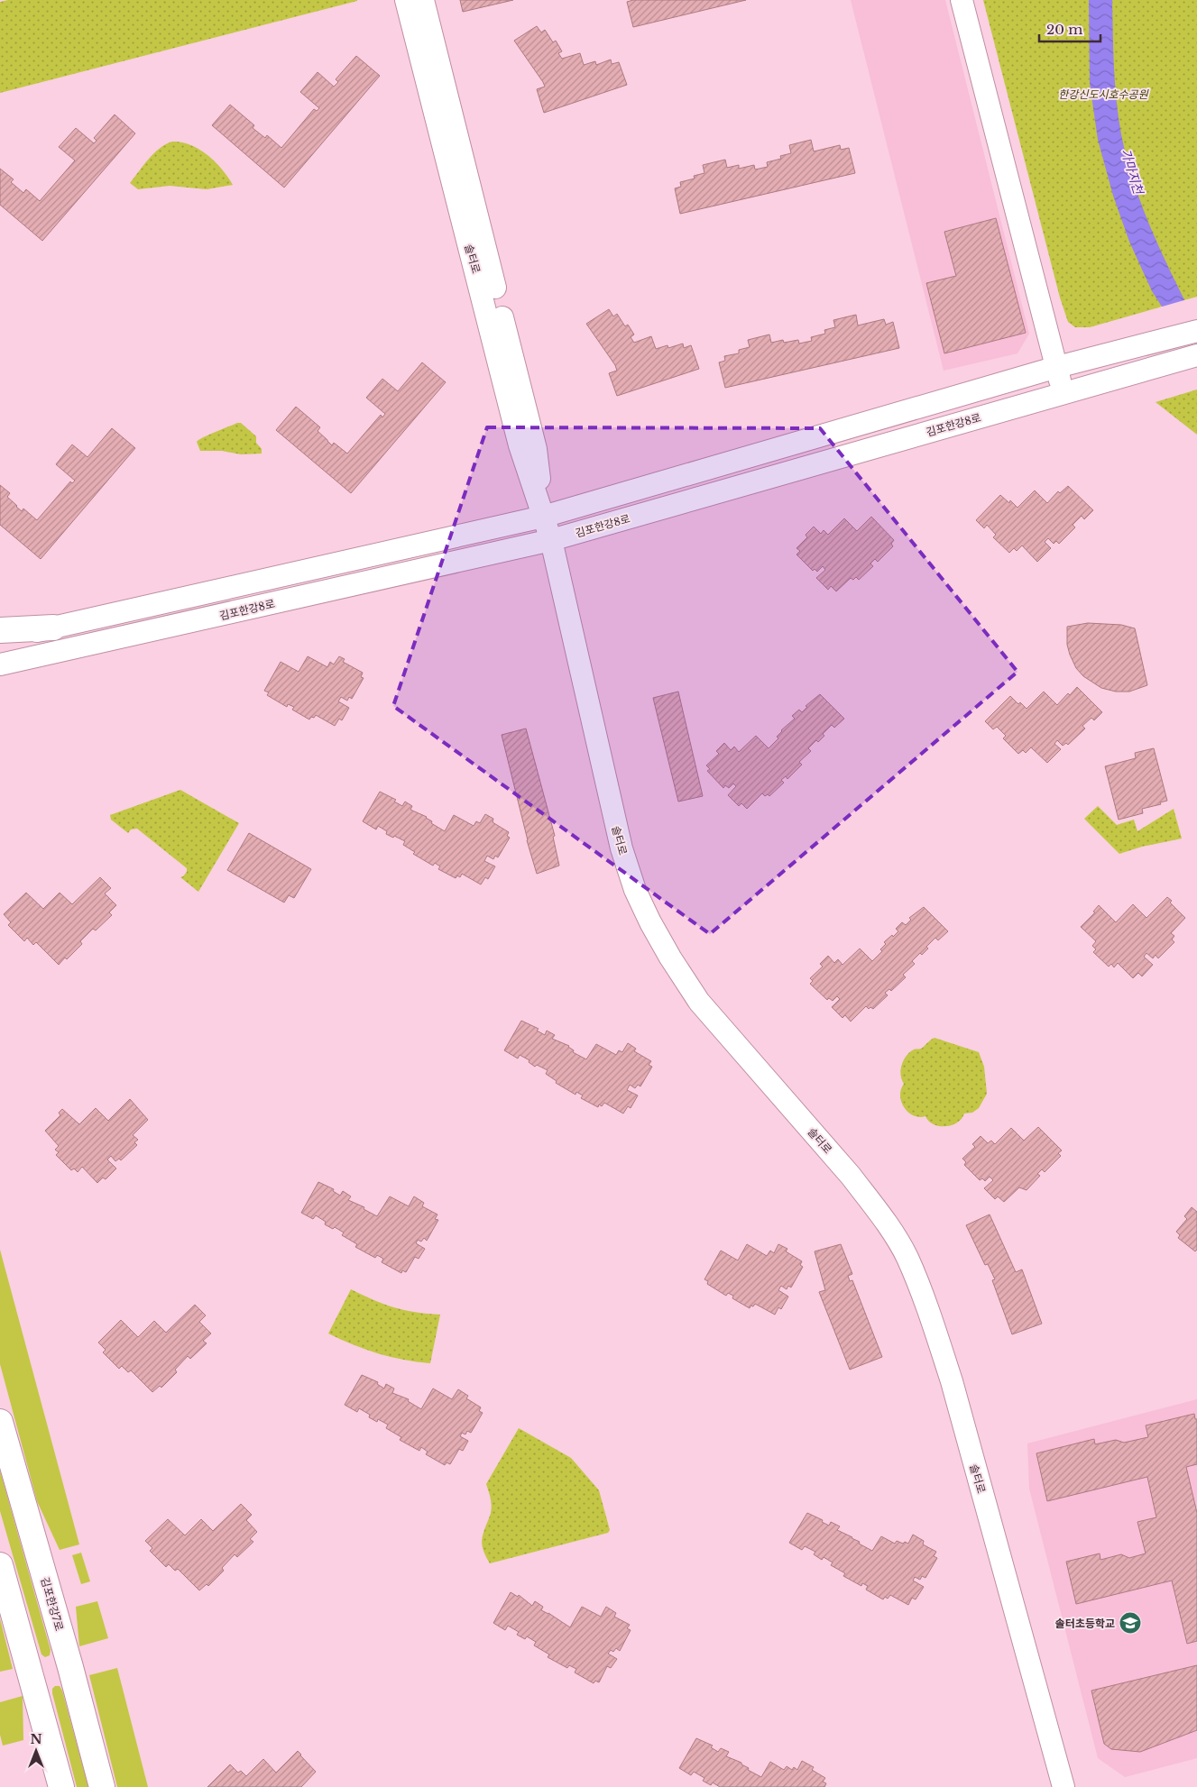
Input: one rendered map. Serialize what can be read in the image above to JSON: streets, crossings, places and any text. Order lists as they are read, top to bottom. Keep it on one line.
{"streets":{"main road":["김포한강7로"],"street":["솔터로","김포한강8로"]},"crossings":[["솔터로","김포한강8로"]],"water":["가마지천"],"parks":["한강신도시호수공원"],"places":{"school or university":["솔터초등학교"]},"scale_bar":"20 m","north":"top"}
